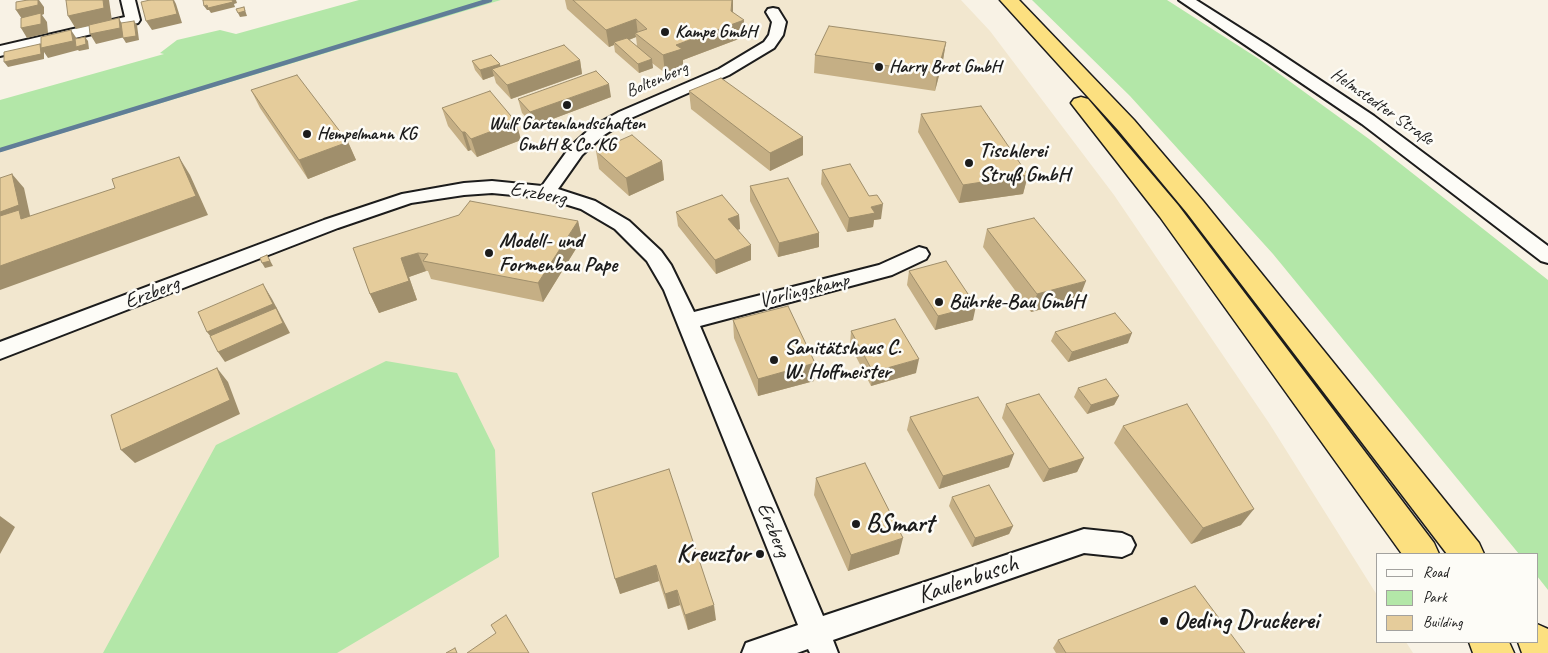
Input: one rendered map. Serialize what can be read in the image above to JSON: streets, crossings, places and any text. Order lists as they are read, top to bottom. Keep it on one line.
{"streets":{"street":["Boltenberg","Helmstedter Straße","Erzberg","Vorlingskamp","Kaulenbusch"]},"crossings":[["Boltenberg","Erzberg"],["Erzberg","Vorlingskamp"],["Erzberg","Kaulenbusch"]],"places":["Kampe GmbH","Harry Brot GmbH","Wulf Gartenlandschaften GmbH & Co. KG","Hempelmann KG","Tischlerei Struß GmbH","Modell- und Formenbau Pape","Bührke-Bau GmbH","Sanitätshaus C. W. Hoffmeister","BSmart","Kreuztor","Oeding Druckerei"],"legend":["Road","Park","Building"]}
